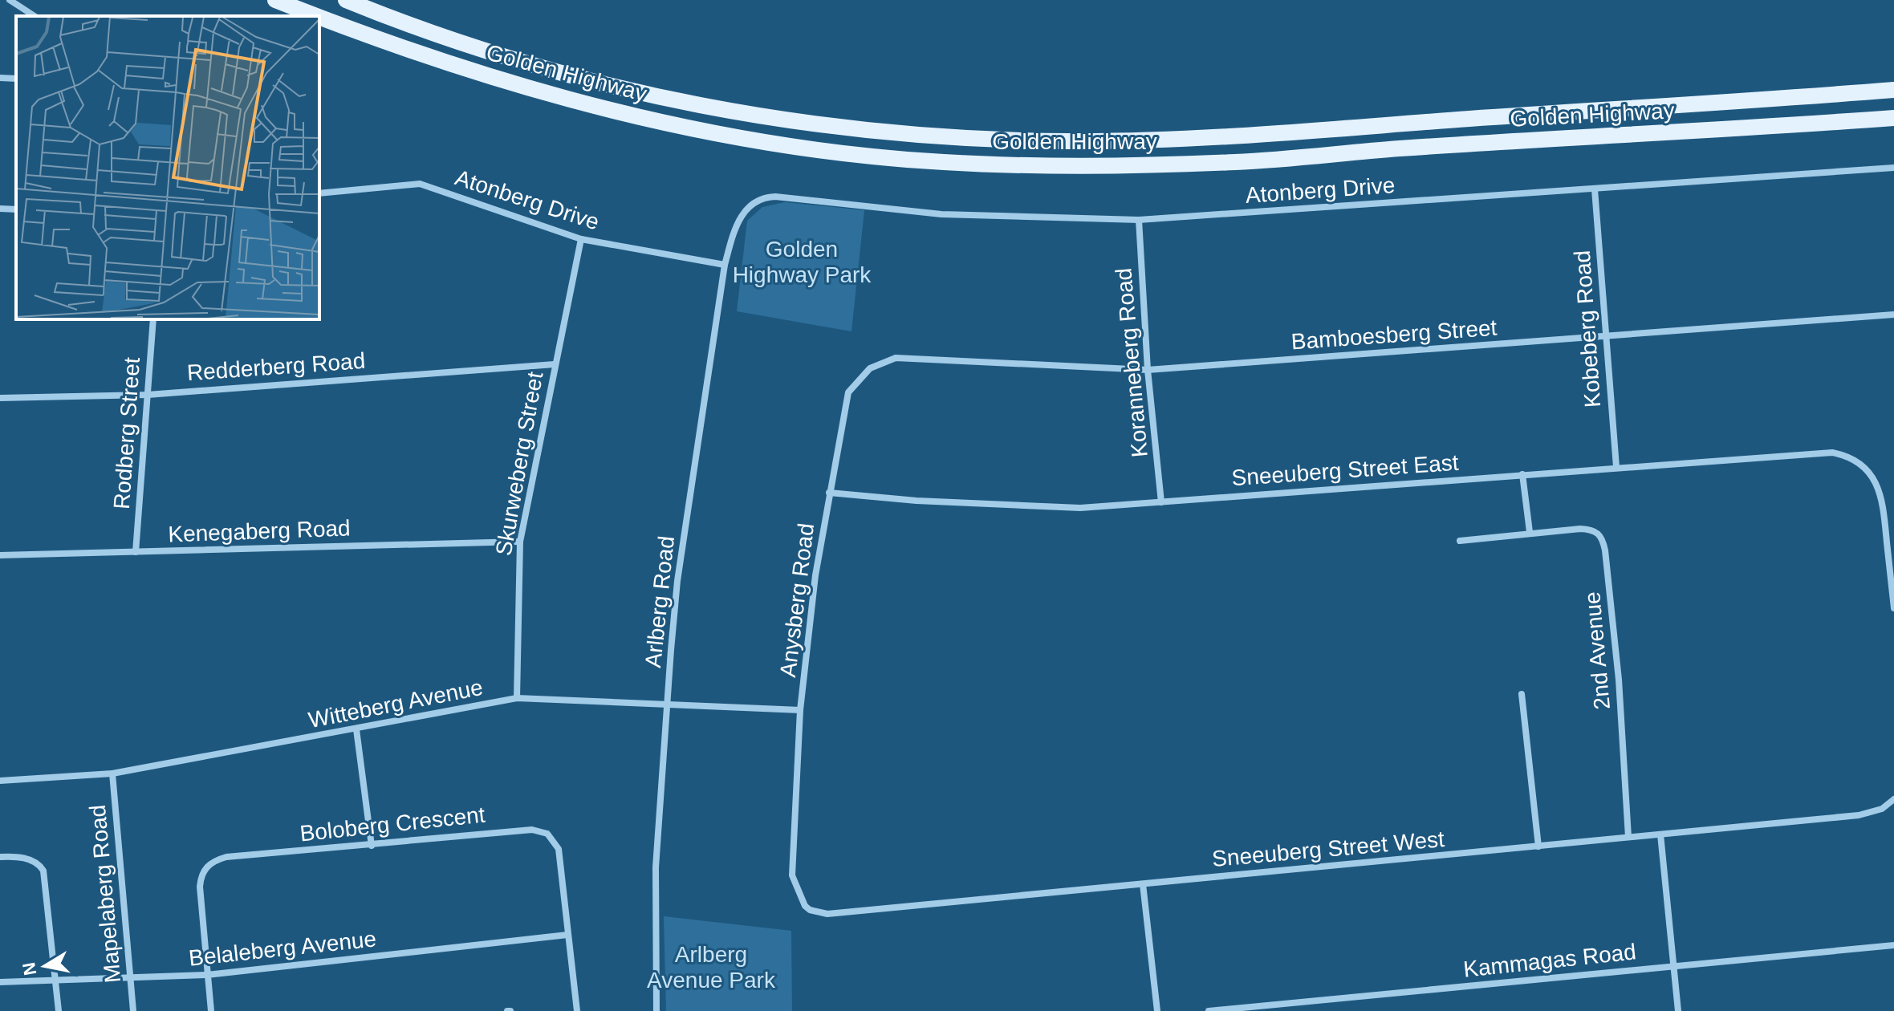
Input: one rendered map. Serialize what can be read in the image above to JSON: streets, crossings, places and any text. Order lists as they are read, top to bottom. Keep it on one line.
{"streets":{"main road":["Golden Highway"],"street":["Atonberg Drive","Kobeberg Road","Bamboesberg Street","Koranneberg Road","Redderberg Road","Rodberg Street","Skurweberg Street","Sneeuberg Street East","Kenegaberg Road","Anysberg Road","Arlberg Road","2nd Avenue","Witteberg Avenue","Boloberg Crescent","Sneeuberg Street West","Mapelaberg Road","Belaleberg Avenue","Kammagas Road"]},"crossings":[["Atonberg Drive","Kobeberg Road"],["Atonberg Drive","Koranneberg Road"],["Atonberg Drive","Skurweberg Street"],["Atonberg Drive","Arlberg Road"],["Kobeberg Road","Bamboesberg Street"],["Kobeberg Road","Sneeuberg Street East"],["Bamboesberg Street","Koranneberg Road"],["Bamboesberg Street","Anysberg Road"],["Koranneberg Road","Sneeuberg Street East"],["Redderberg Road","Rodberg Street"],["Redderberg Road","Skurweberg Street"],["Rodberg Street","Kenegaberg Road"],["Skurweberg Street","Kenegaberg Road"],["Skurweberg Street","Witteberg Avenue"],["Sneeuberg Street East","Anysberg Road"],["Anysberg Road","Witteberg Avenue"],["Anysberg Road","Sneeuberg Street West"],["Arlberg Road","Witteberg Avenue"],["2nd Avenue","Sneeuberg Street West"],["Witteberg Avenue","Mapelaberg Road"],["Boloberg Crescent","Belaleberg Avenue"],["Mapelaberg Road","Belaleberg Avenue"]],"parks":["Golden Highway Park","Arlberg Avenue Park"],"north":"left"}
